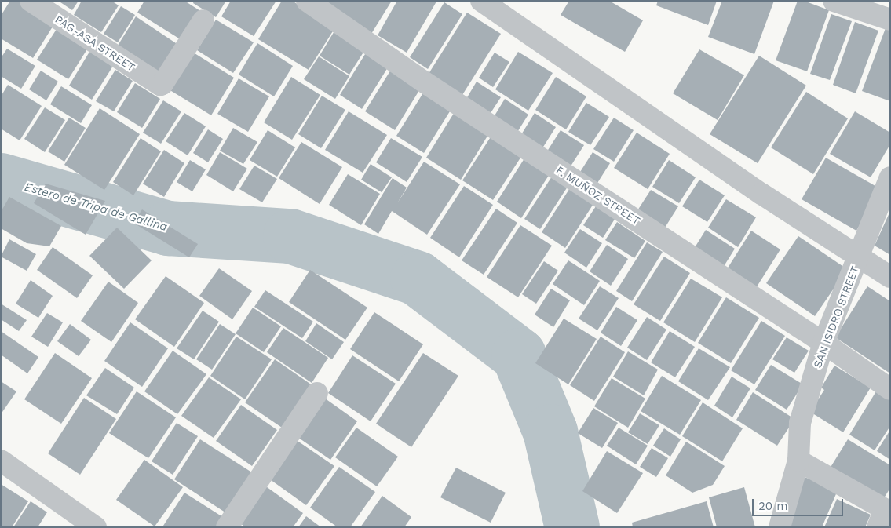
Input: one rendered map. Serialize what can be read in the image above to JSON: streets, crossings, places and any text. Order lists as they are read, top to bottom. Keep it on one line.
{"streets":{"street":["PAG-ASA STREET","F. MUÑOZ STREET","SAN ISIDRO STREET"]},"crossings":[["F. MUÑOZ STREET","SAN ISIDRO STREET"]],"water":["Estero de Tripa de Gallina"],"scale_bar":"20 m"}
